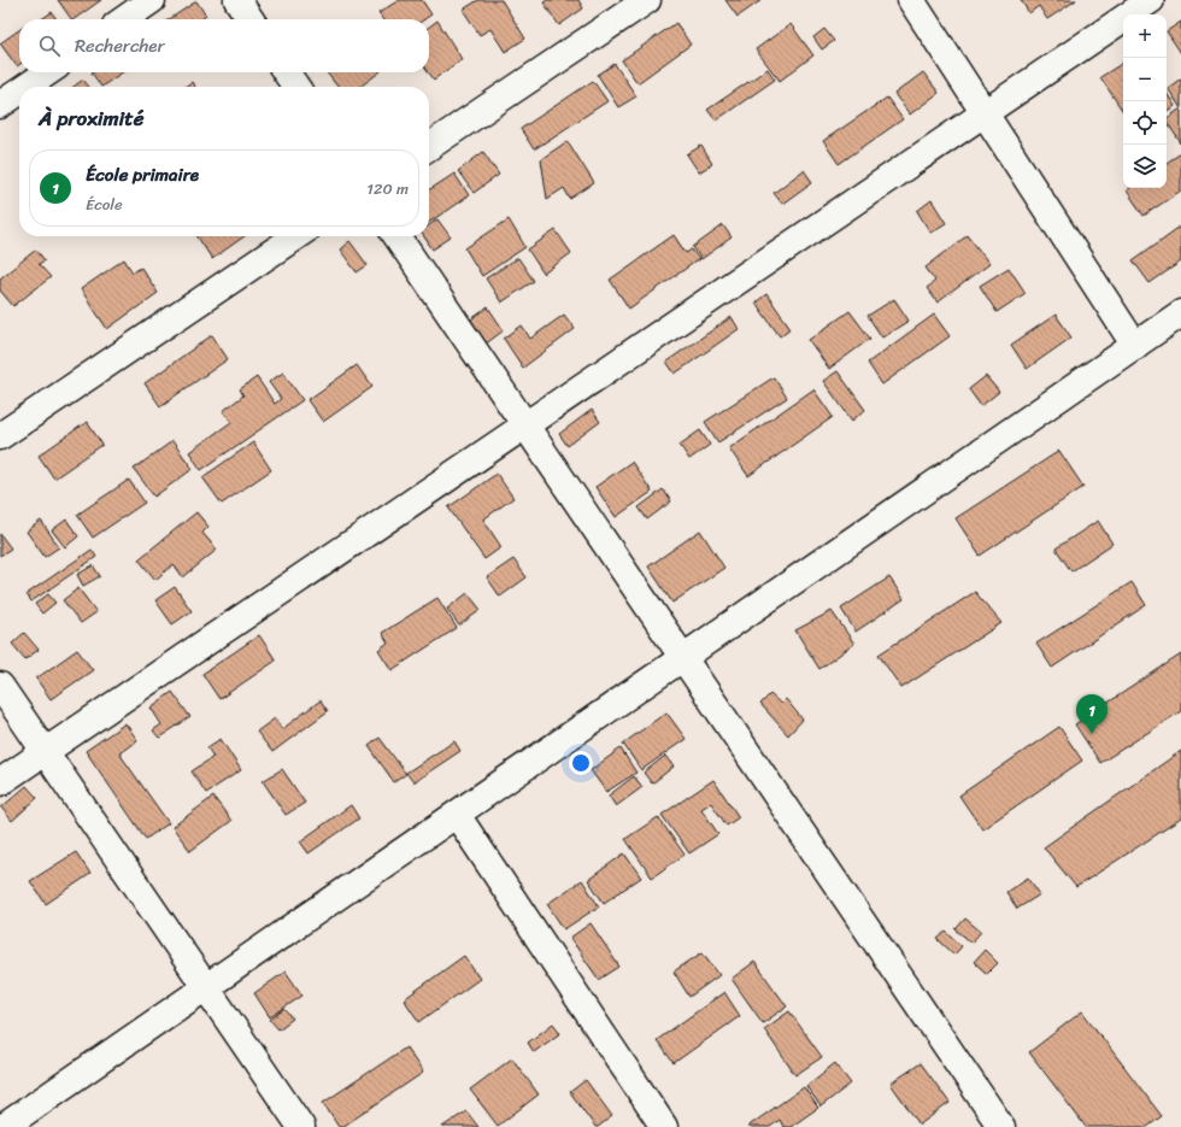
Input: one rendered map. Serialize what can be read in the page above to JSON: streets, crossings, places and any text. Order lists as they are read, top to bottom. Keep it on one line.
{"page":{"map_buttons":["+","−"],"search":"Rechercher","heading":"À proximité","list":[{"mark":"1","name":"École primaire","note":"École","value":"120 m"}],"pins":"1"}}
